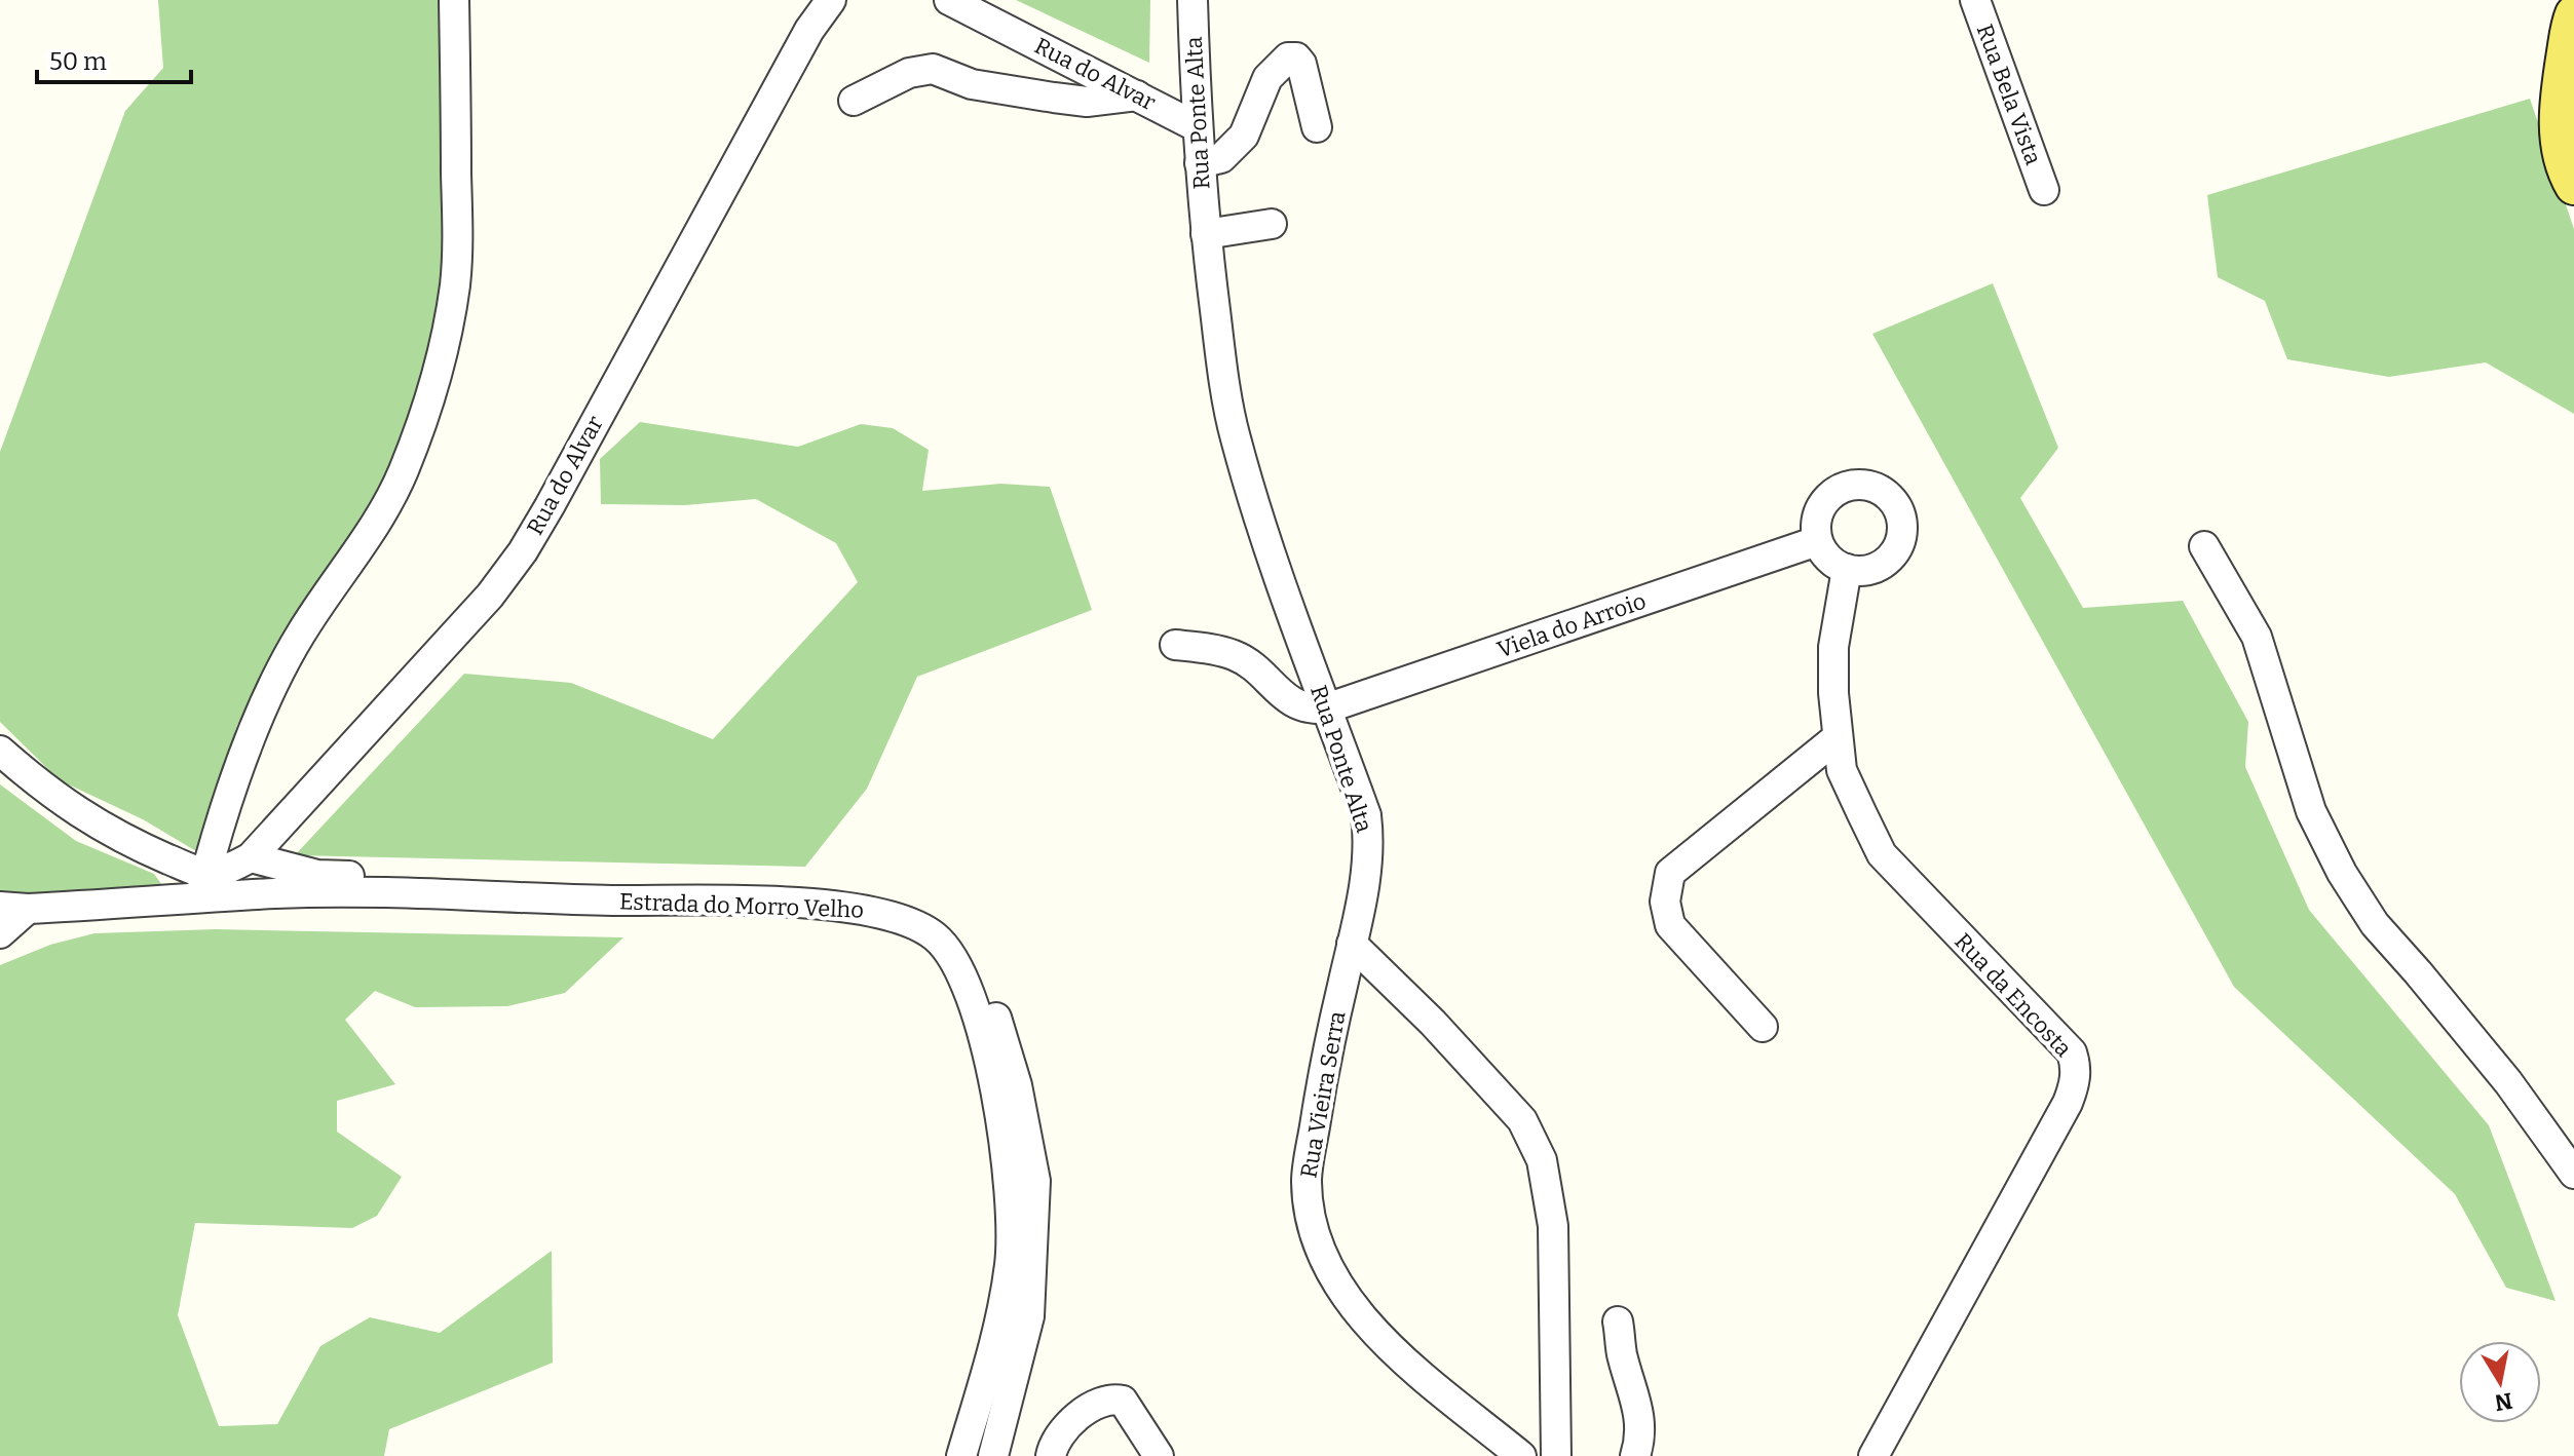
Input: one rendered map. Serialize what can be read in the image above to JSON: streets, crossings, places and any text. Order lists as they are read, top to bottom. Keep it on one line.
{"streets":{"street":["Rua do Alvar","Rua Bela Vista","Rua Ponte Alta","Viela do Arroio","Estrada do Morro Velho","Rua da Encosta","Rua Vieira Serra"]},"crossings":[["Rua do Alvar","Rua Ponte Alta"],["Rua do Alvar","Estrada do Morro Velho"],["Rua Ponte Alta","Viela do Arroio"],["Rua Ponte Alta","Rua Vieira Serra"],["Viela do Arroio","Rua da Encosta"]],"scale_bar":"50 m","north":"bottom"}
